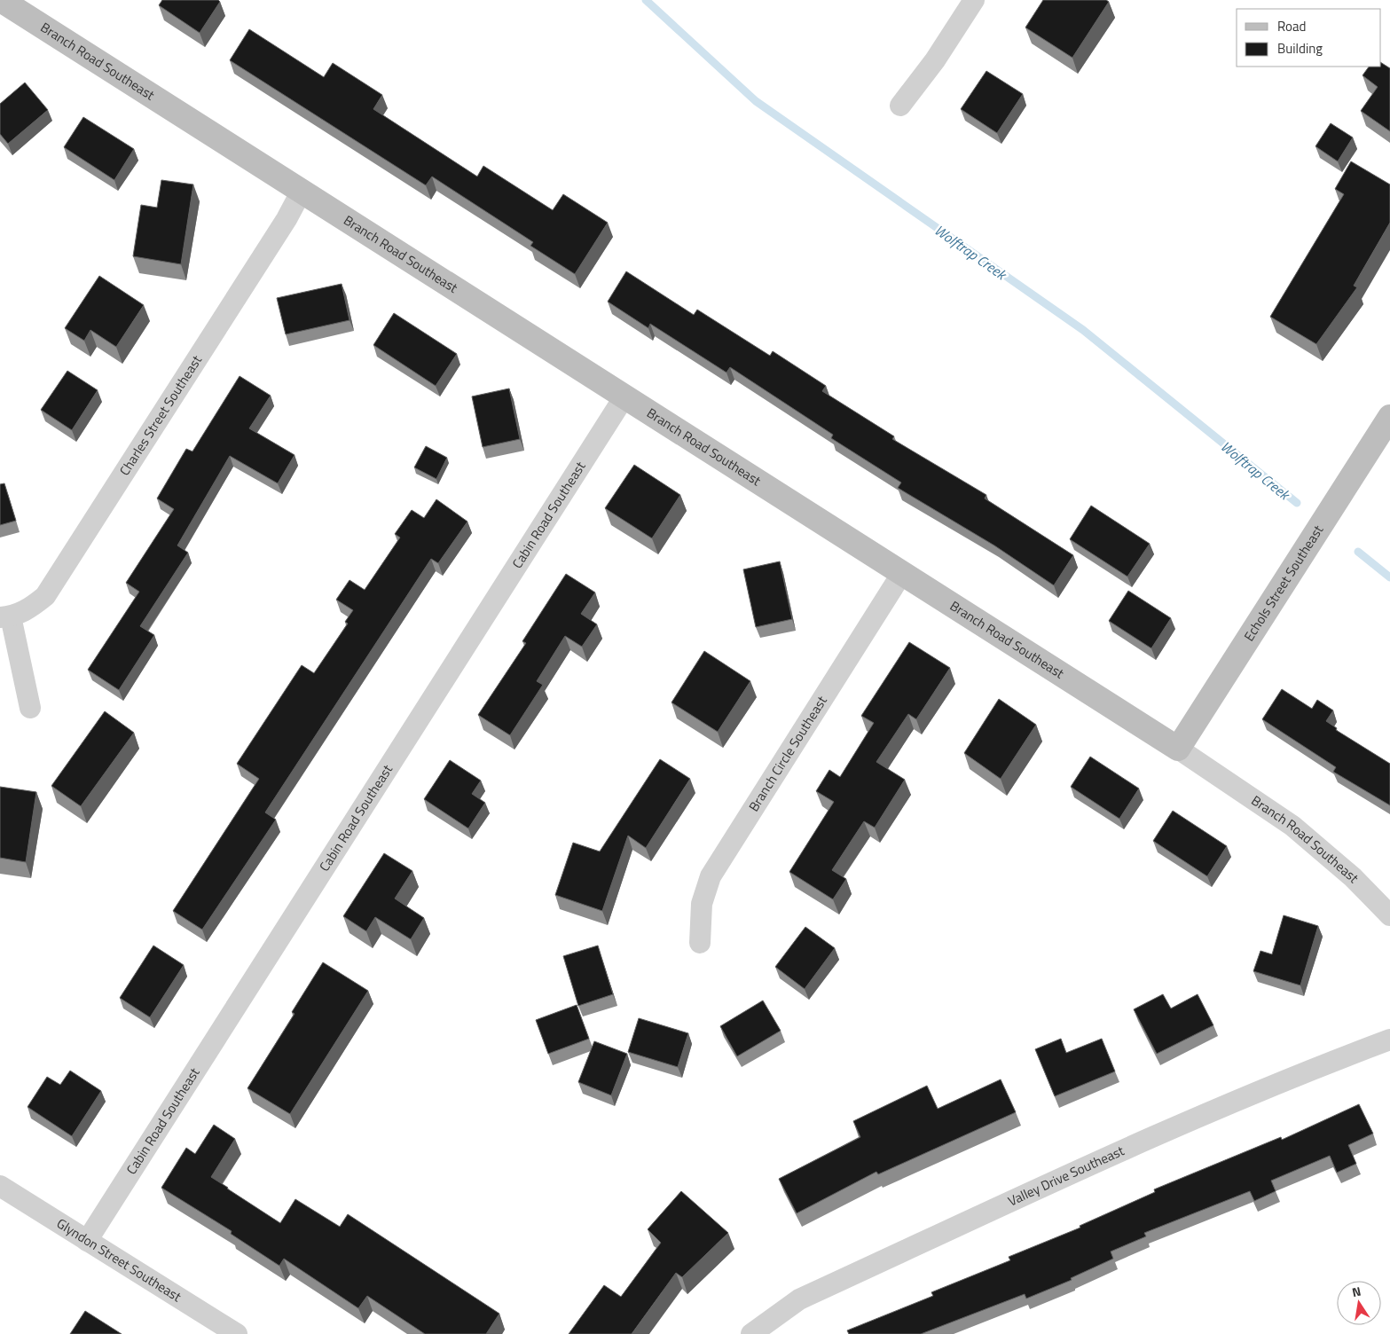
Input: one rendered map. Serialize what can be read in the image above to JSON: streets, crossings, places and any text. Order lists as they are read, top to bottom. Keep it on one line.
{"streets":{"street":["Branch Road Southeast","Charles Street Southeast","Cabin Road Southeast","Echols Street Southeast","Branch Circle Southeast","Valley Drive Southeast","Glyndon Street Southeast"]},"crossings":[["Branch Road Southeast","Charles Street Southeast"],["Branch Road Southeast","Cabin Road Southeast"],["Branch Road Southeast","Echols Street Southeast"],["Branch Road Southeast","Branch Circle Southeast"],["Cabin Road Southeast","Glyndon Street Southeast"]],"water":["Wolftrap Creek"],"legend":["Road","Building"],"north":"top"}
